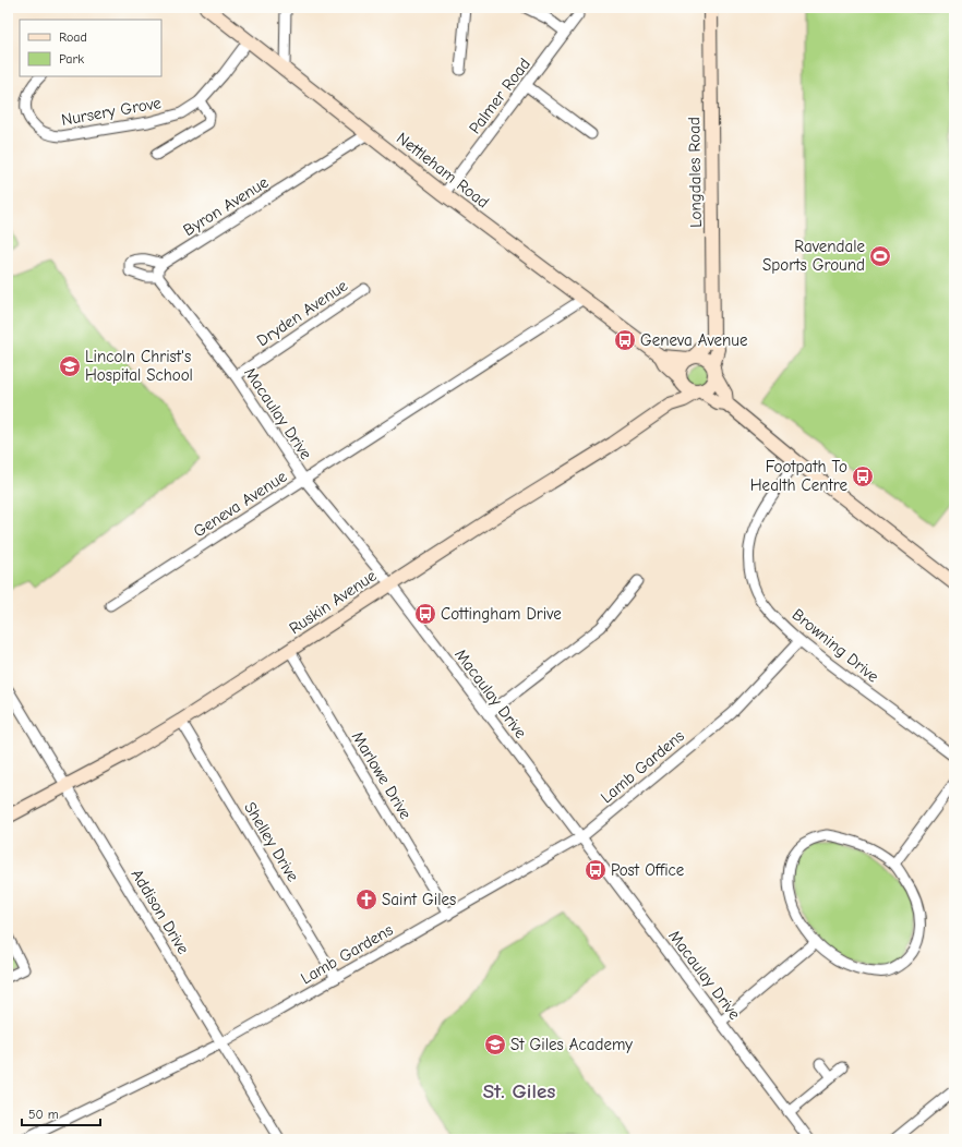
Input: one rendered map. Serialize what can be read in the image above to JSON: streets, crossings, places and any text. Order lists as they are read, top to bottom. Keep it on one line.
{"streets":{"main road":["Nettleham Road","Longdales Road","Ruskin Avenue"],"street":["Palmer Road","Nursery Grove","Byron Avenue","Dryden Avenue","Macaulay Drive","Geneva Avenue","Browning Drive","Lamb Gardens","Marlowe Drive","Shelley Drive","Addison Drive"]},"crossings":[["Palmer Road","Nettleham Road"],["Nursery Grove","Nettleham Road"],["Nettleham Road","Longdales Road"],["Nettleham Road","Byron Avenue"],["Nettleham Road","Geneva Avenue"],["Nettleham Road","Ruskin Avenue"],["Longdales Road","Ruskin Avenue"],["Dryden Avenue","Macaulay Drive"],["Macaulay Drive","Geneva Avenue"],["Macaulay Drive","Ruskin Avenue"],["Macaulay Drive","Lamb Gardens"],["Ruskin Avenue","Marlowe Drive"],["Ruskin Avenue","Shelley Drive"],["Ruskin Avenue","Addison Drive"],["Browning Drive","Lamb Gardens"],["Lamb Gardens","Marlowe Drive"],["Lamb Gardens","Shelley Drive"],["Lamb Gardens","Addison Drive"]],"districts":["St. Giles"],"places":{"sports":["Ravendale Sports Ground"],"bus stop":["Geneva Avenue","Footpath To Health Centre","Cottingham Drive","Post Office"],"school or university":["Lincoln Christ's Hospital School","St Giles Academy"],"church":["Saint Giles"]},"legend":["Road","Park"],"scale_bar":"50 m"}
